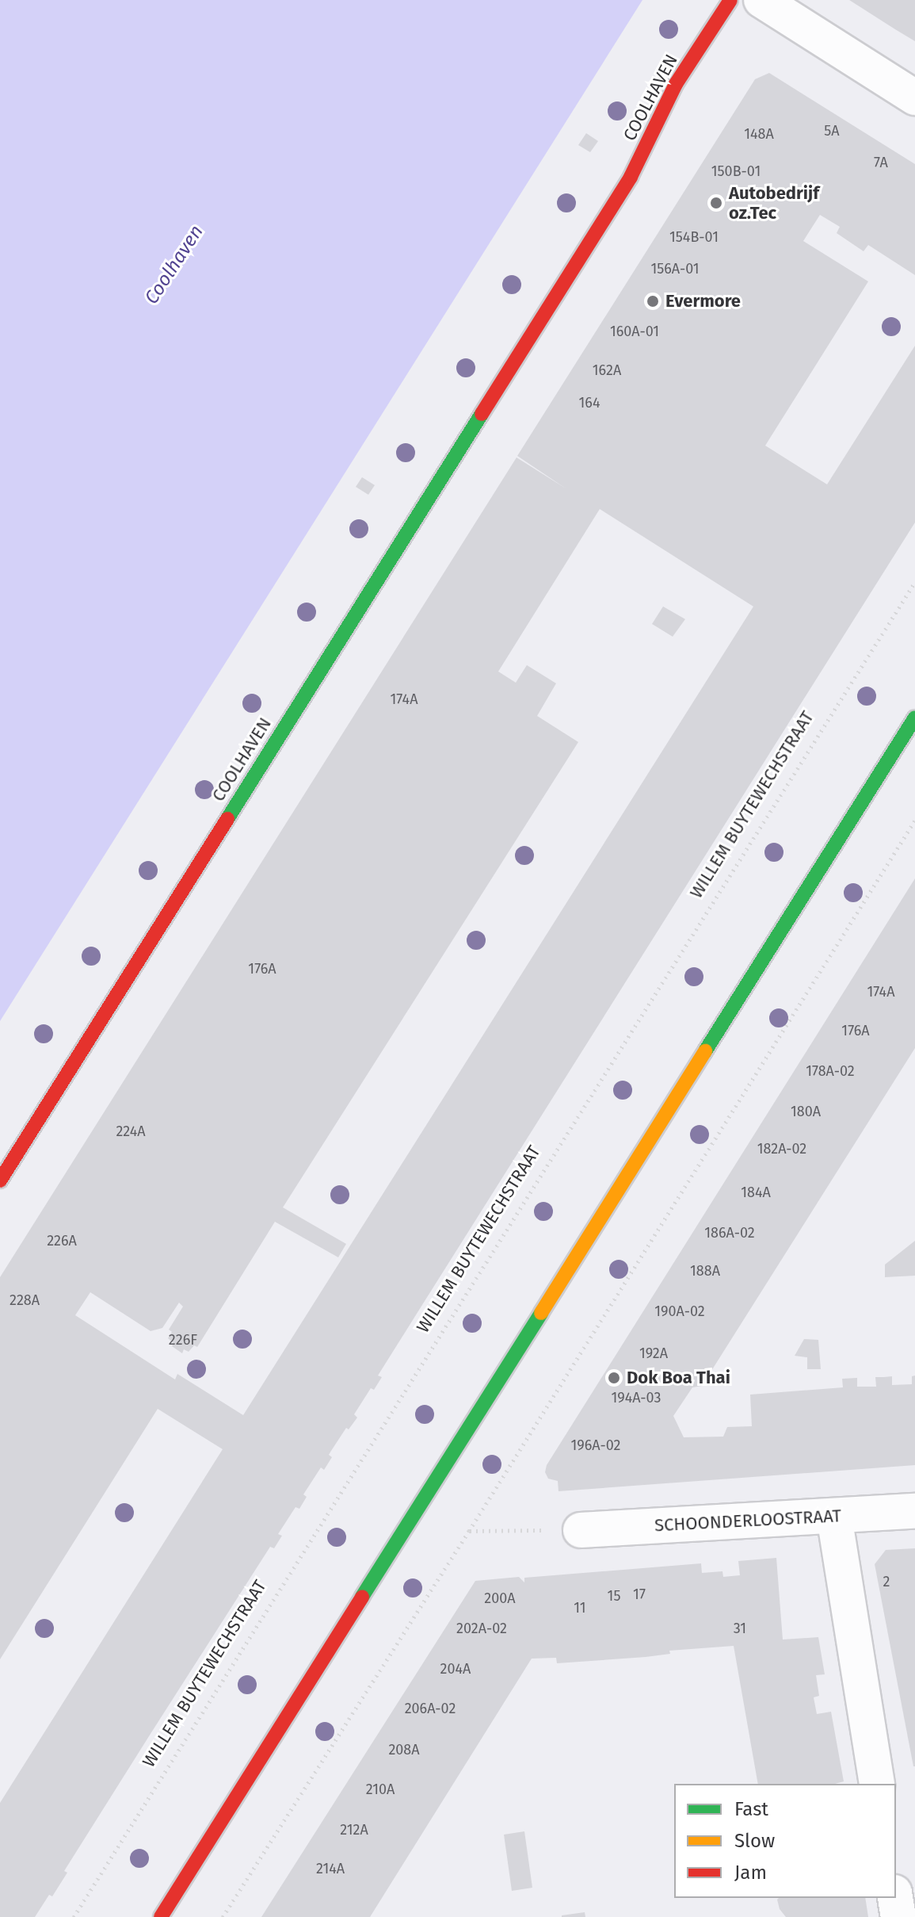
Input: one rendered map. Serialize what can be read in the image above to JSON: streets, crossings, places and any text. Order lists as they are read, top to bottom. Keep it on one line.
{"streets":{"street":["COOLHAVEN","SCHOONDERLOOSTRAAT"],"path":["WILLEM BUYTEWECHSTRAAT"]},"water":["Coolhaven"],"places":["Autobedrijf oz.Tec","Evermore","Dok Boa Thai"],"house_numbers":["5A","148A","7A","150B-01","154B-01","156A-01","160A-01","162A","164","174A","176A","174A","176A","178A-02","180A","224A","182A-02","184A","186A-02","226A","188A","228A","190A-02","226F","192A","194A-03","196A-02","2","17","15","200A","11","202A-02","31","204A","206A-02","208A","210A","212A","214A"],"legend":["Fast","Slow","Jam"]}
